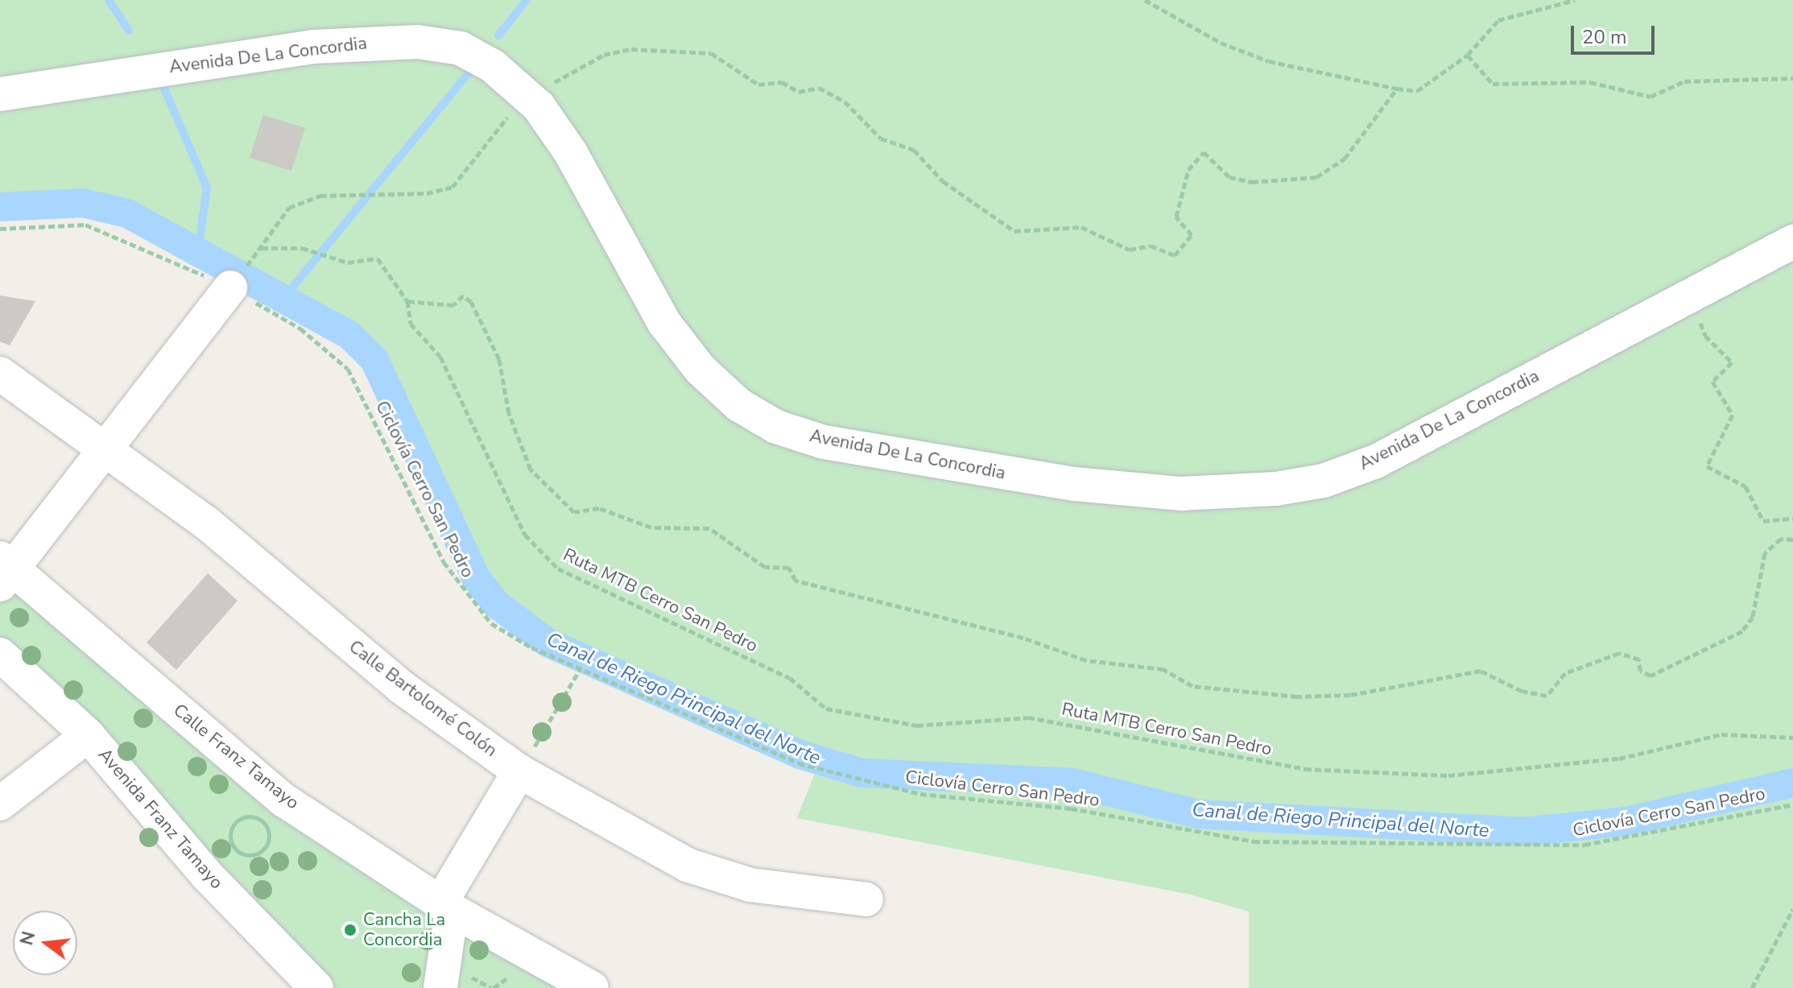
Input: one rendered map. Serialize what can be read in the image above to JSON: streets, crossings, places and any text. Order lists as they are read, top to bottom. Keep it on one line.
{"streets":{"street":["Avenida De La Concordia","Calle Bartolomé Colón","Calle Franz Tamayo","Avenida Franz Tamayo"],"path":["Ciclovía Cerro San Pedro","Ruta MTB Cerro San Pedro"]},"crossings":[["Avenida De La Concordia","Ruta MTB Cerro San Pedro"]],"water":["Canal de Riego Principal del Norte"],"places":["Cancha La Concordia"],"scale_bar":"20 m","north":"left"}
